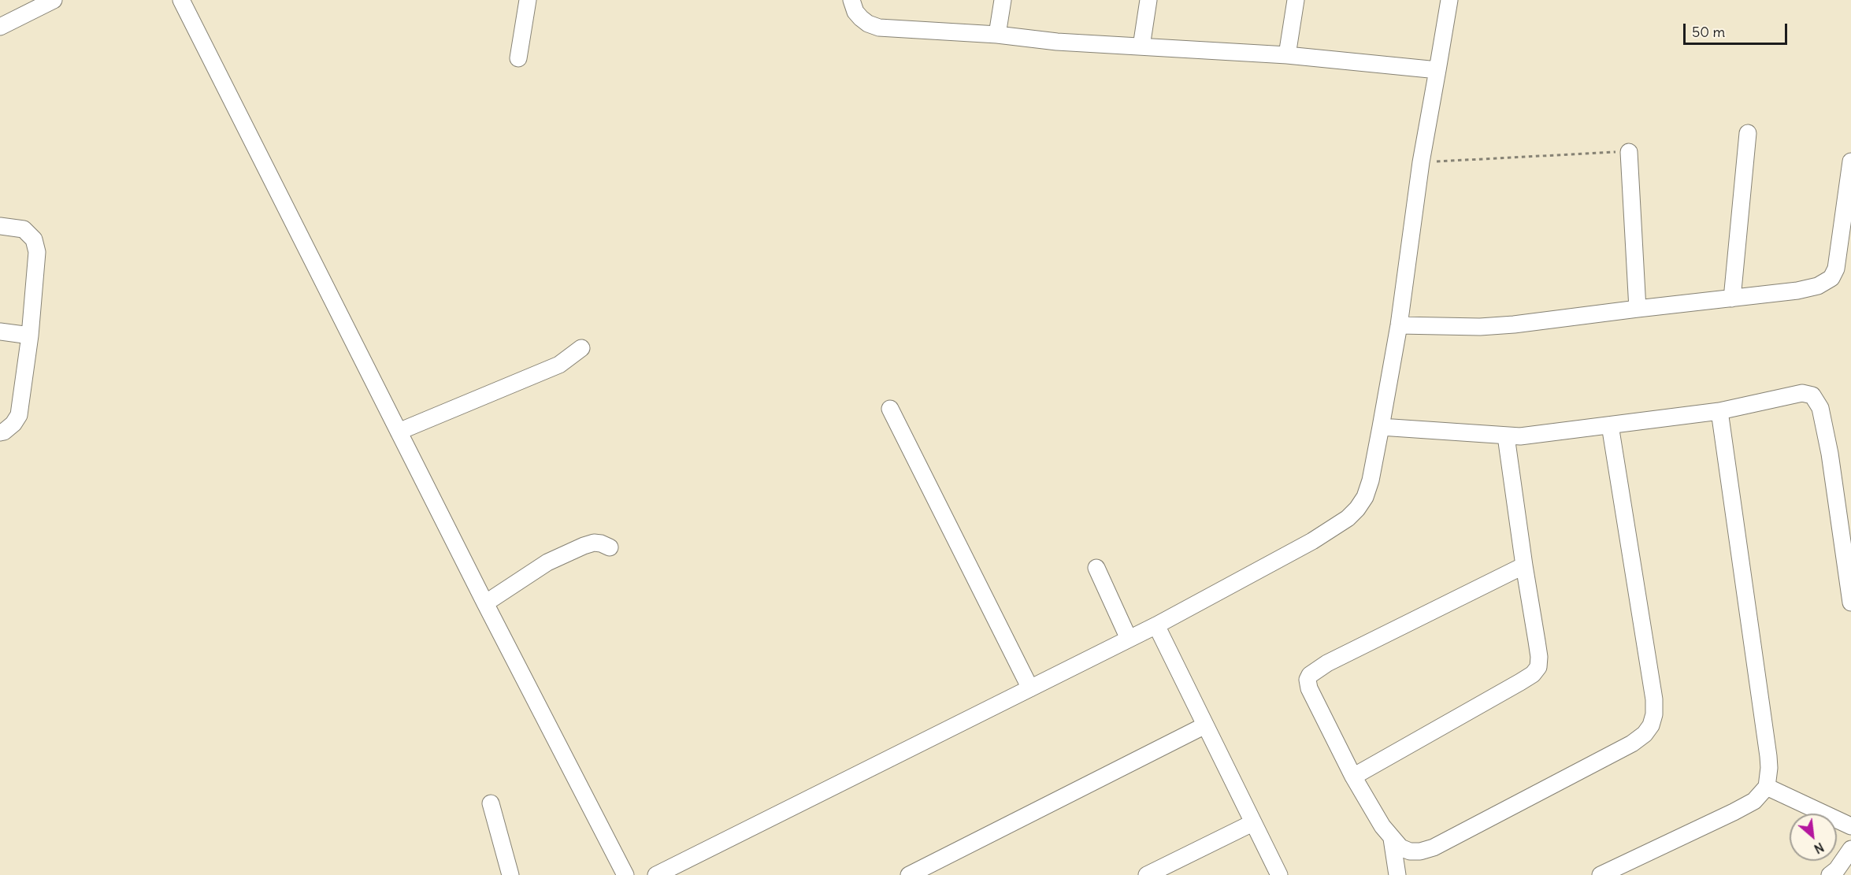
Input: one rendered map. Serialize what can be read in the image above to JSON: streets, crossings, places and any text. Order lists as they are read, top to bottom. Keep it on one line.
{"scale_bar":"50 m","north":"bottom right"}
